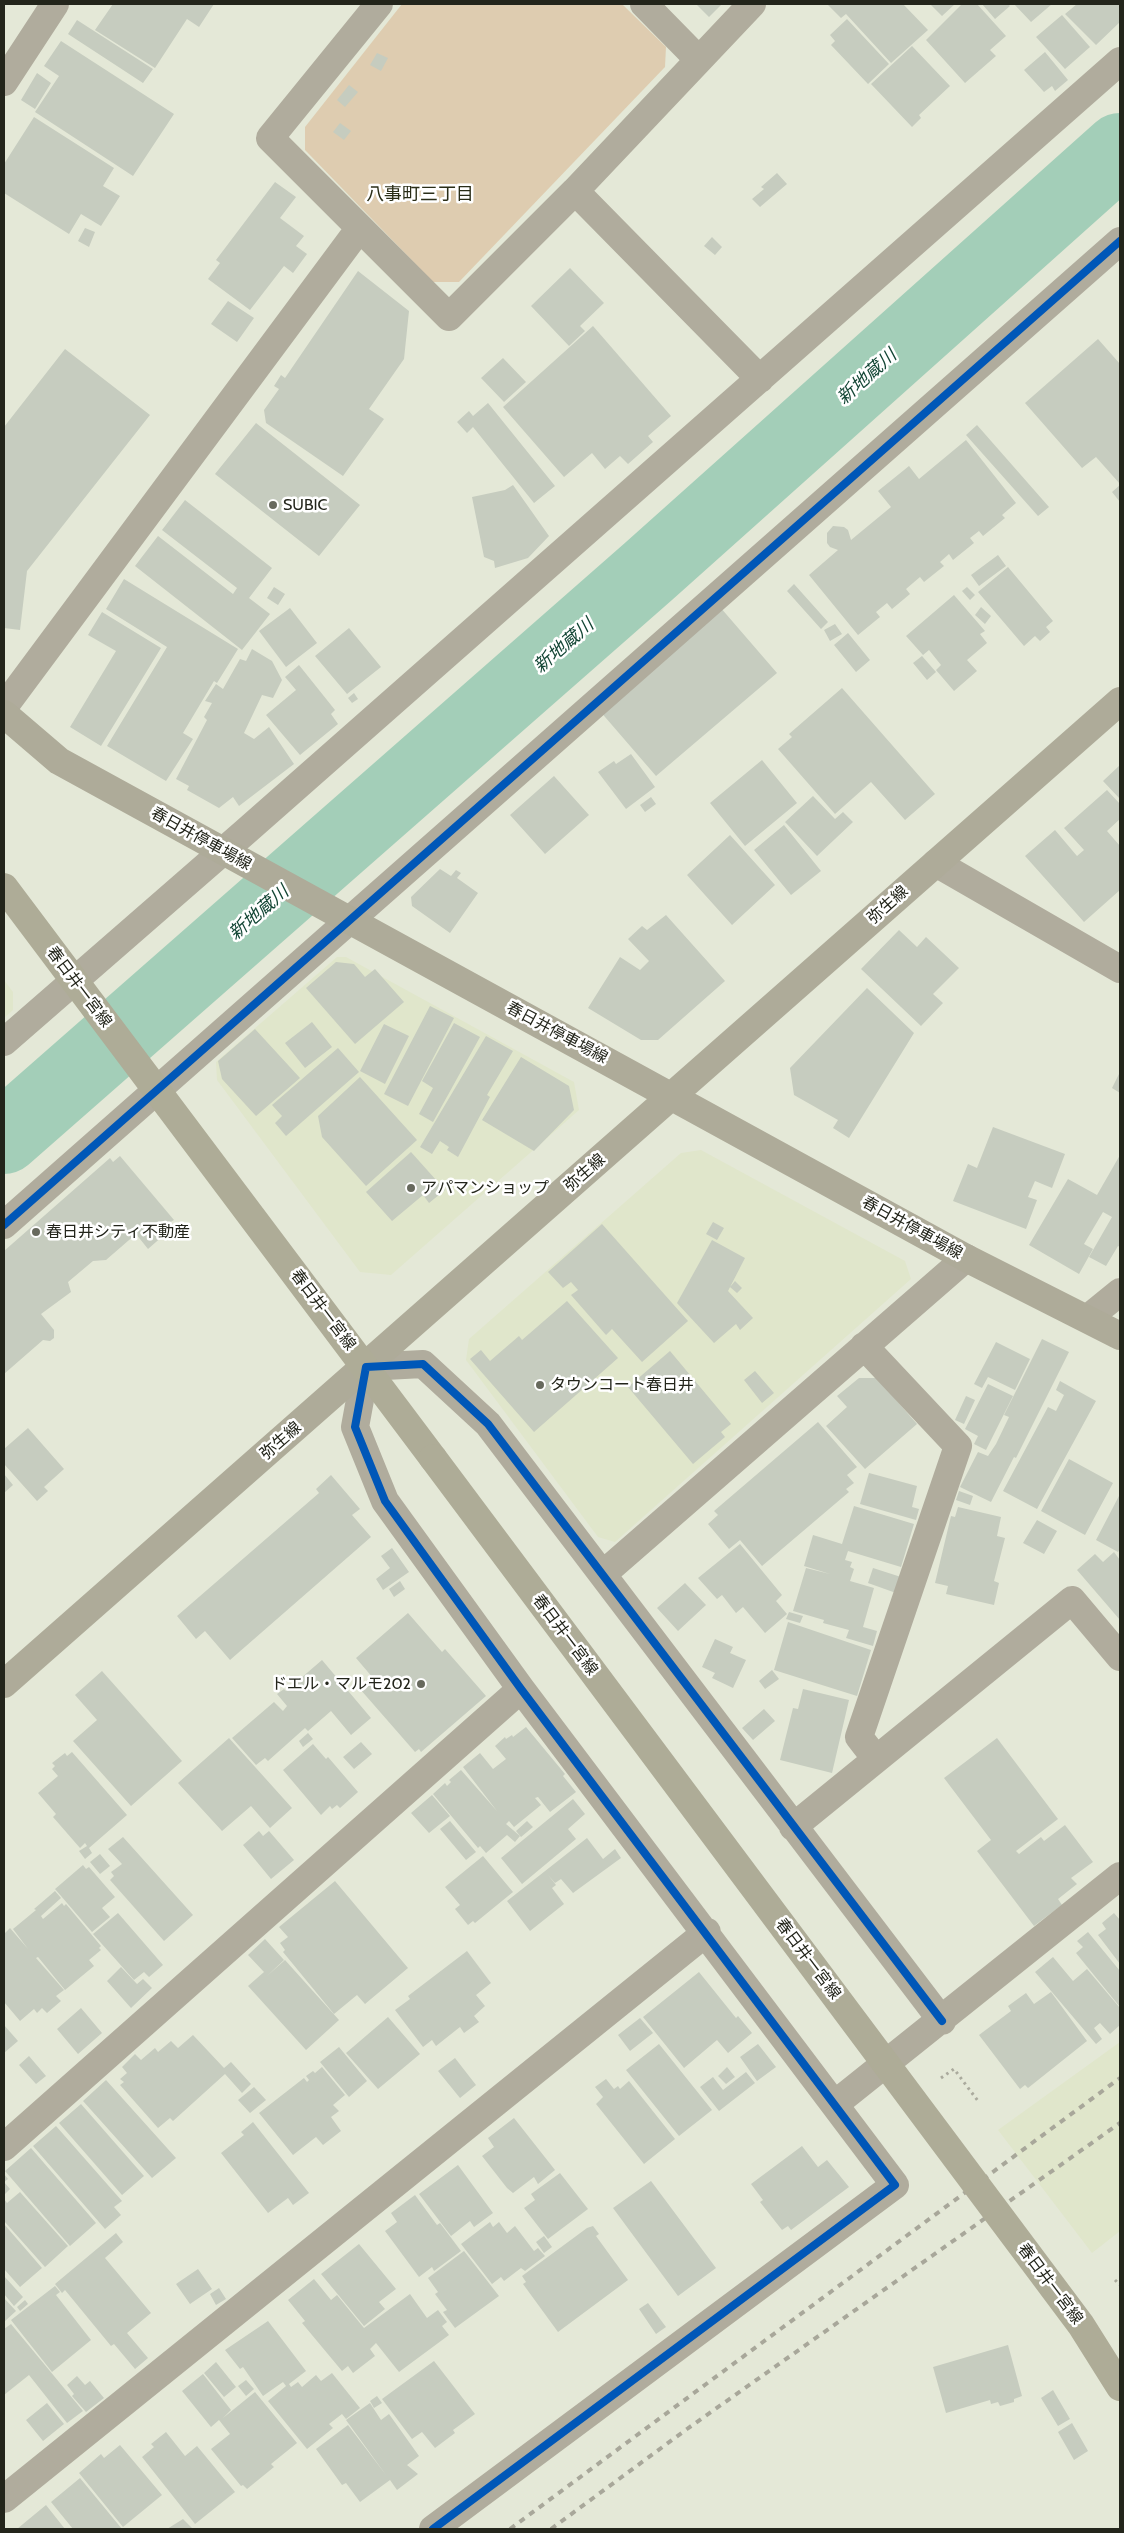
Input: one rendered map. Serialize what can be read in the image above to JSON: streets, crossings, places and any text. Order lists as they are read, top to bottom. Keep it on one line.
{"streets":{"main road":["春日井一宮線"],"street":["春日井停車場線","弥生線"]},"crossings":[["春日井停車場線","弥生線"],["弥生線","春日井一宮線"]],"districts":["八事町三丁目"],"water":["新地蔵川"],"places":["SUBIC","アパマンショップ","春日井シティ不動産","タウンコート春日井","ドエル・マルモ202"]}
